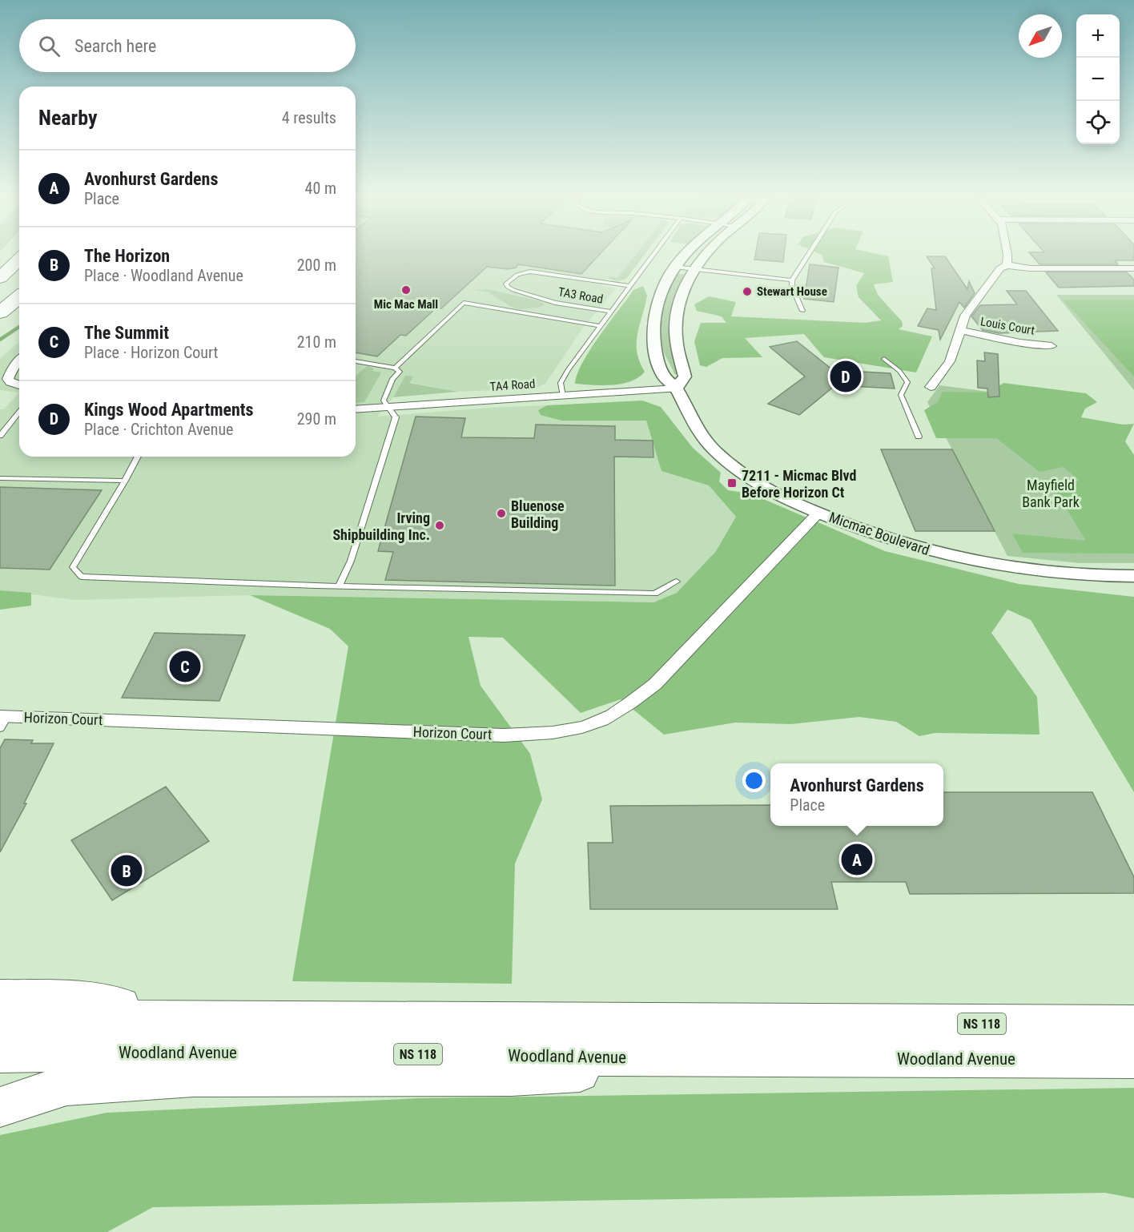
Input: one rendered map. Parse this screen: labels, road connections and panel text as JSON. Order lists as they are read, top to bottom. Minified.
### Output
{"streets":{"highway":["NS 118","Woodland Avenue"],"street":["Louis Court","TA4 Road","Micmac Boulevard","Horizon Court"],"lane":["TA3 Road"]},"crossings":[["TA3 Road","TA4 Road"],["TA4 Road","Micmac Boulevard"],["Micmac Boulevard","Horizon Court"]],"parks":["Mayfield Bank Park"],"places":{"other":["Mic Mac Mall","Stewart House","Bluenose Building","Irving Shipbuilding Inc."],"transit":["7211 - Micmac Blvd Before Horizon Ct"]},"north":"bottom left","page":{"map_buttons":["+","−"],"search":"Search here","heading":["Nearby","4 results"],"list":[{"mark":"A","name":"Avonhurst Gardens","note":"Place","value":"40 m"},{"mark":"B","name":"The Horizon","note":"Place · Woodland Avenue","value":"200 m"},{"mark":"C","name":"The Summit","note":"Place · Horizon Court","value":"210 m"},{"mark":"D","name":"Kings Wood Apartments","note":"Place · Crichton Avenue","value":"290 m"}],"pins":["D","C","A","B"],"popup":["Avonhurst Gardens","Place"]}}
